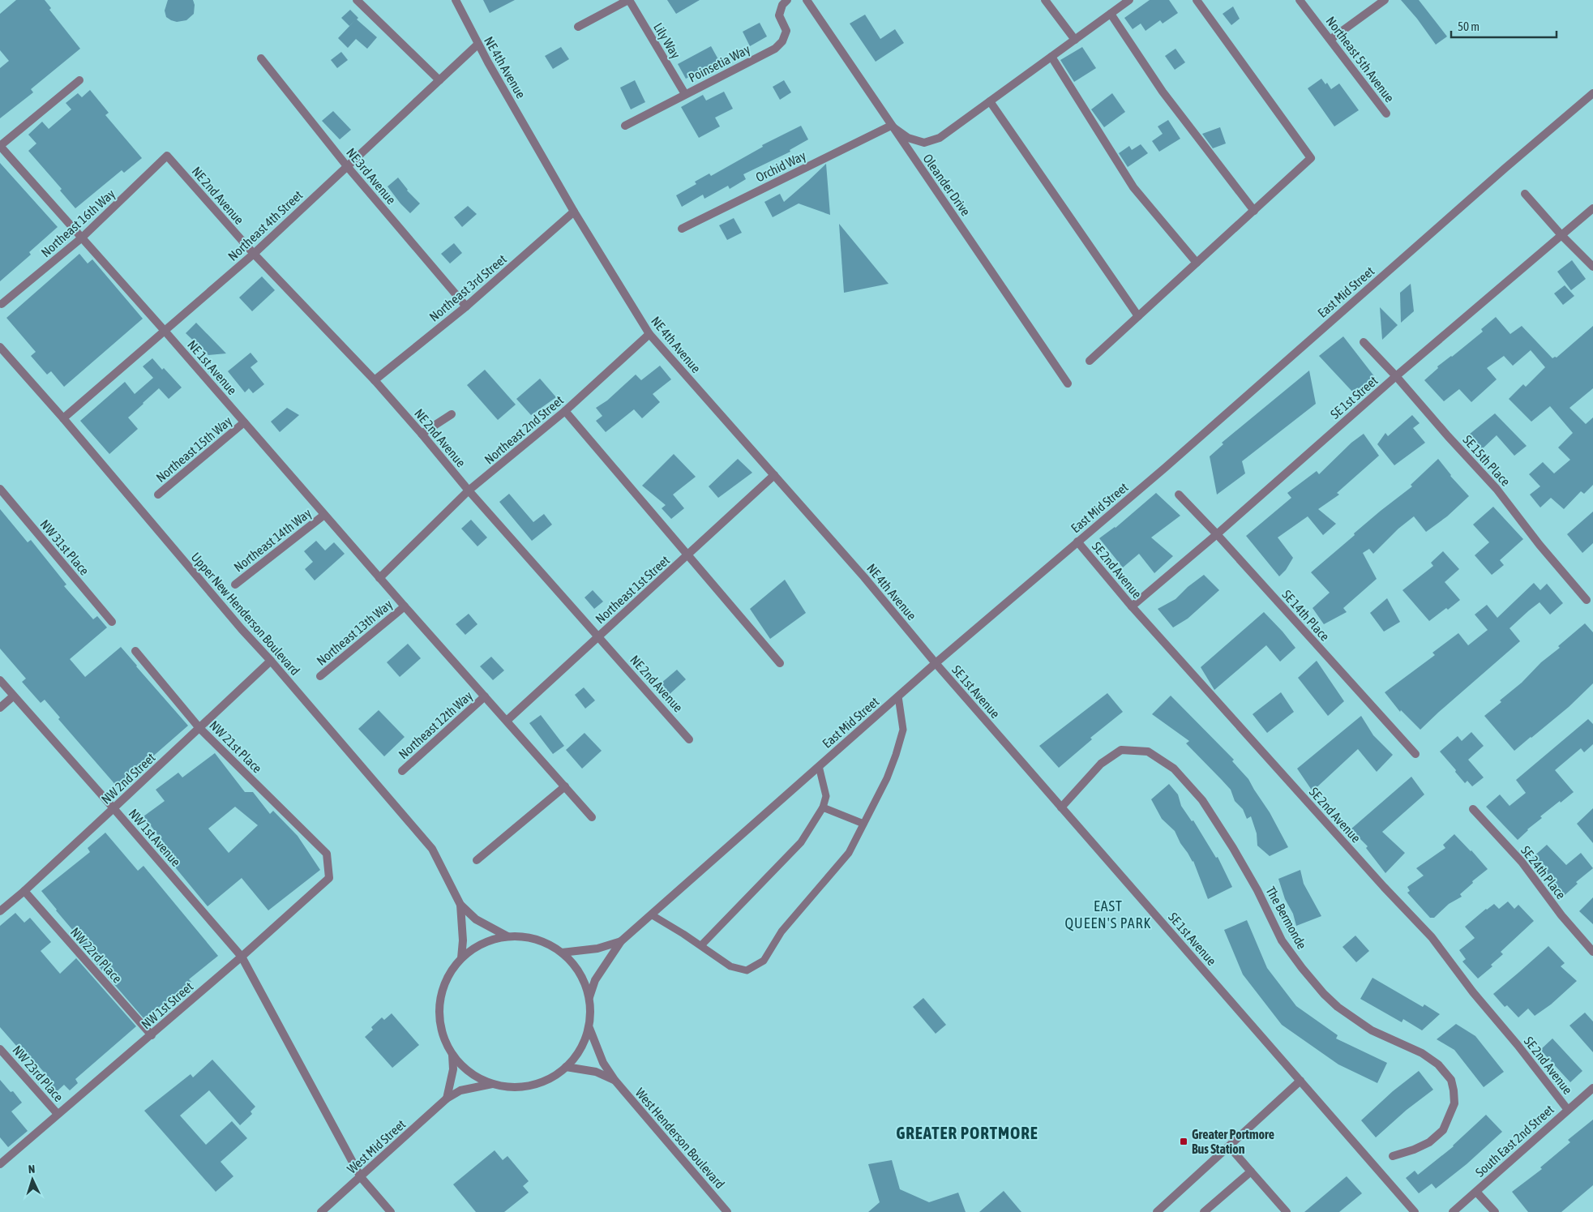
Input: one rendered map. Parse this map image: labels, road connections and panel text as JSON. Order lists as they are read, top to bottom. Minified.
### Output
{"streets":{"street":["Lily Way","Northeast 5th Avenue","Poinsetia Way","NE 4th Avenue","Orchid Way","NE 3rd Avenue","Oleander Drive","NE 2nd Avenue","Northeast 16th Way","Northeast 4th Street","Northeast 3rd Street","East Mid Street","NE 1st Avenue","SE 1st Street","Northeast 2nd Street","Northeast 15th Way","SE 15th Place","Northeast 14th Way","NW 31st Place","SE 2nd Avenue","Northeast 1st Street","Upper New Henderson Boulevard","SE 14th Place","Northeast 13th Way","SE 1st Avenue","Northeast 12th Way","NW 21st Place","NW 2nd Street","NW 1st Avenue","SE 24th Place","The Bermonde","NW 22rd Place","NW 1st Street","NW 23rd Place","West Henderson Boulevard","South East 2nd Street","West Mid Street"]},"crossings":[["Lily Way","Poinsetia Way"],["NE 4th Avenue","Northeast 4th Street"],["NE 4th Avenue","Northeast 3rd Street"],["NE 4th Avenue","East Mid Street"],["NE 4th Avenue","Northeast 2nd Street"],["NE 4th Avenue","Northeast 1st Street"],["NE 4th Avenue","SE 1st Avenue"],["Orchid Way","Oleander Drive"],["NE 3rd Avenue","Northeast 4th Street"],["NE 3rd Avenue","Northeast 3rd Street"],["NE 2nd Avenue","Northeast 16th Way"],["NE 2nd Avenue","Northeast 4th Street"],["NE 2nd Avenue","Northeast 3rd Street"],["NE 2nd Avenue","Northeast 2nd Street"],["NE 2nd Avenue","Northeast 1st Street"],["Northeast 16th Way","NE 1st Avenue"],["Northeast 4th Street","NE 1st Avenue"],["Northeast 4th Street","Upper New Henderson Boulevard"],["East Mid Street","SE 2nd Avenue"],["East Mid Street","SE 1st Avenue"],["NE 1st Avenue","Northeast 2nd Street"],["NE 1st Avenue","Northeast 15th Way"],["NE 1st Avenue","Northeast 14th Way"],["NE 1st Avenue","Northeast 1st Street"],["NE 1st Avenue","Northeast 13th Way"],["NE 1st Avenue","Northeast 12th Way"],["SE 1st Street","SE 15th Place"],["SE 1st Street","SE 2nd Avenue"],["SE 1st Street","SE 14th Place"],["SE 2nd Avenue","South East 2nd Street"],["Upper New Henderson Boulevard","NW 2nd Street"],["SE 1st Avenue","The Bermonde"],["NW 21st Place","NW 2nd Street"],["NW 21st Place","NW 1st Street"],["NW 2nd Street","NW 1st Avenue"],["NW 2nd Street","NW 22rd Place"],["NW 1st Avenue","NW 1st Street"],["NW 1st Avenue","West Mid Street"],["NW 22rd Place","NW 1st Street"],["NW 1st Street","NW 23rd Place"]],"districts":["EAST QUEEN'S PARK","GREATER PORTMORE"],"places":{"transit":["Greater Portmore Bus Station"]},"scale_bar":"50 m","north":"top"}
